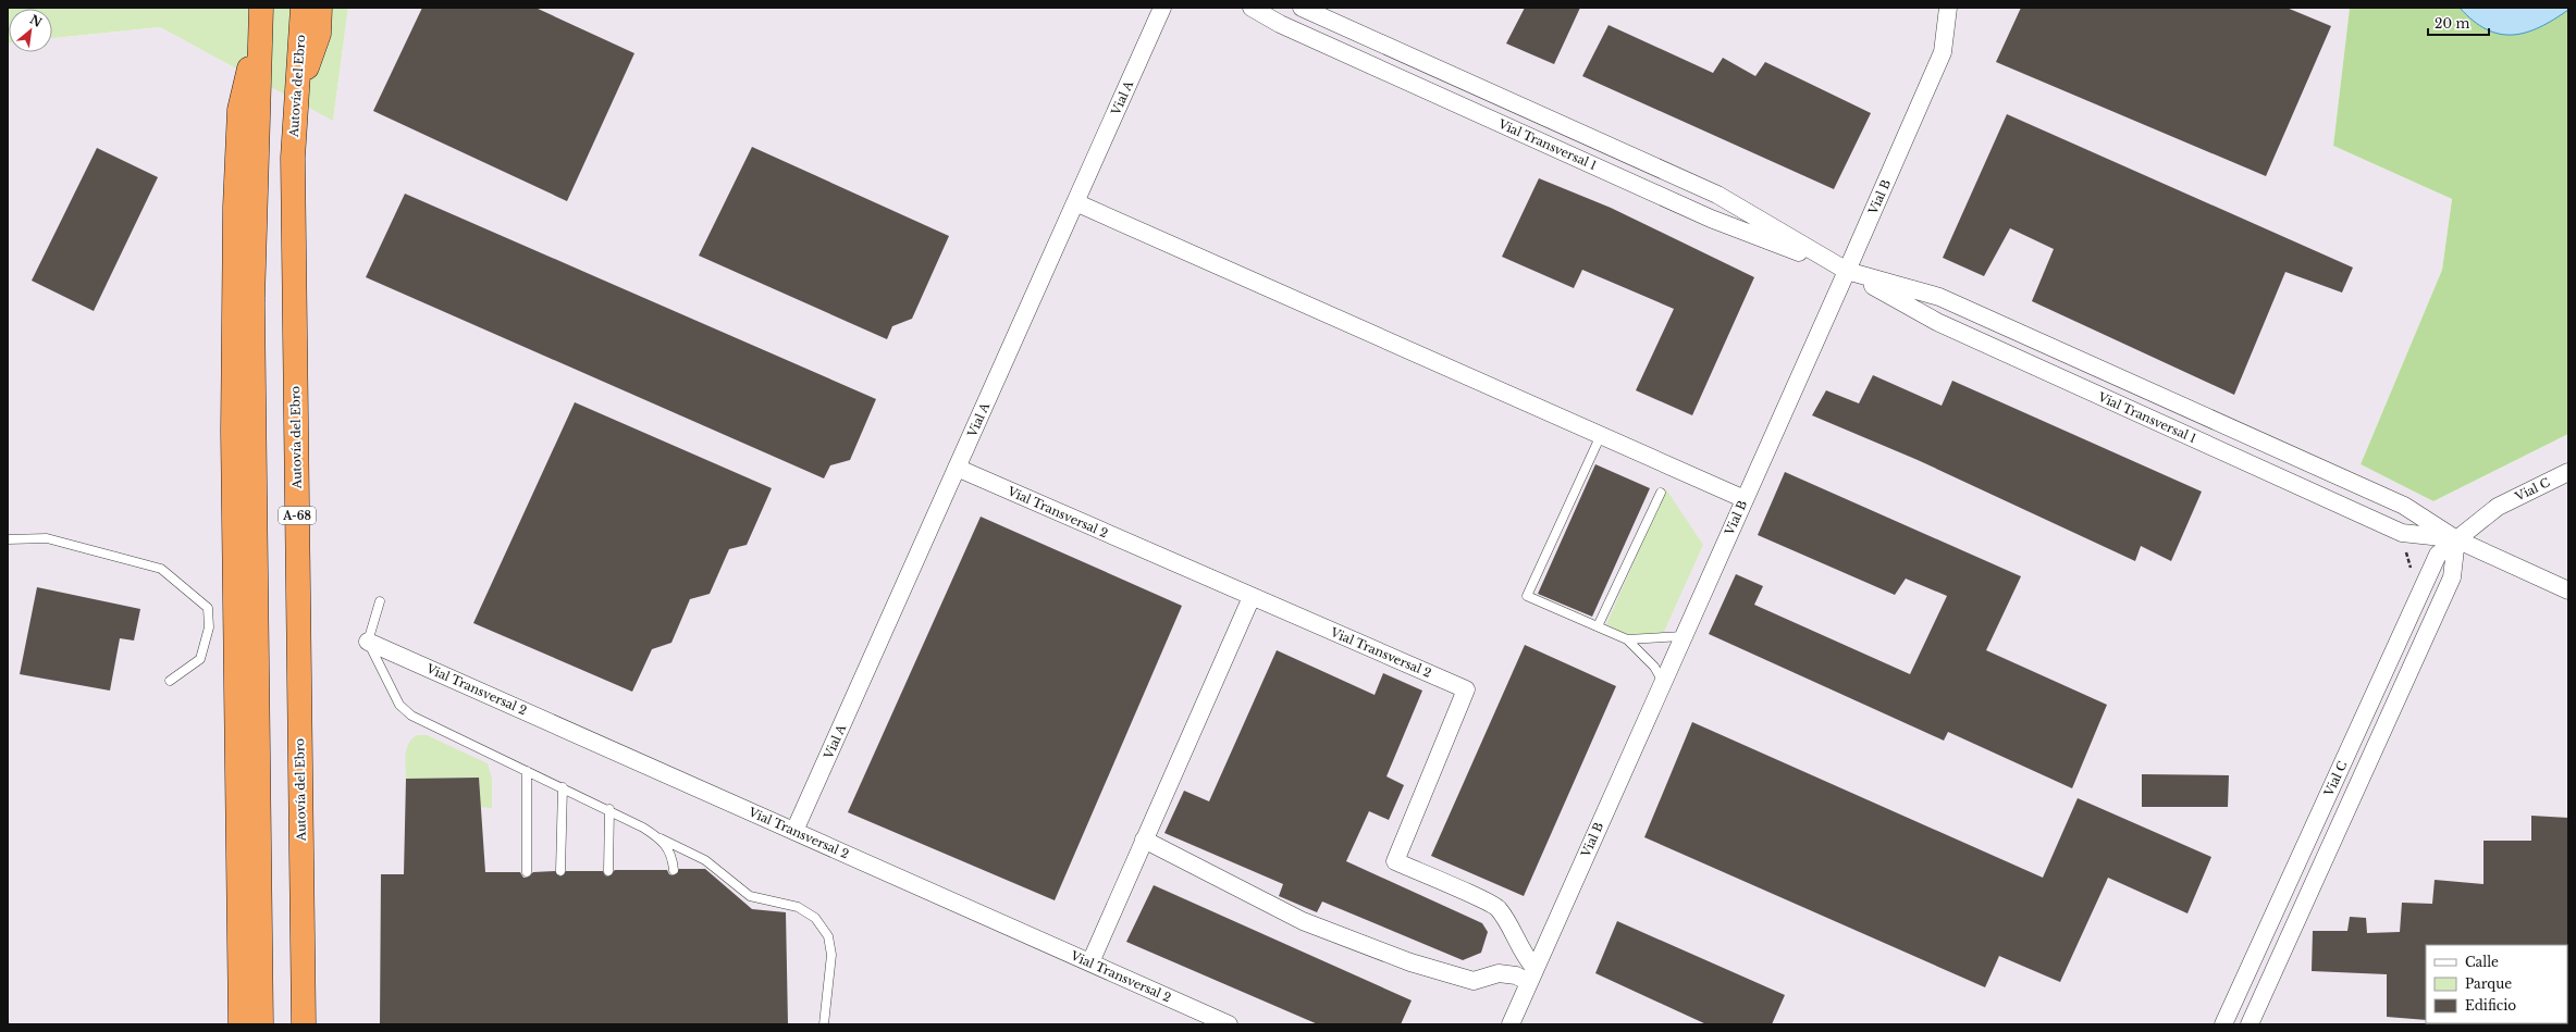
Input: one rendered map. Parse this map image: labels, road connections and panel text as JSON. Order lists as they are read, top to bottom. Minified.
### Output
{"streets":{"highway":["Autovía del Ebro","A-68"],"street":["Vial A","Vial Transversal 1","Vial B","Vial C","Vial Transversal 2"]},"crossings":[["Vial A","Vial Transversal 2"],["Vial Transversal 1","Vial B"],["Vial Transversal 1","Vial C"],["Vial B","Vial Transversal 2"]],"legend":["Calle","Parque","Edificio"],"scale_bar":"20 m","north":"top right"}
